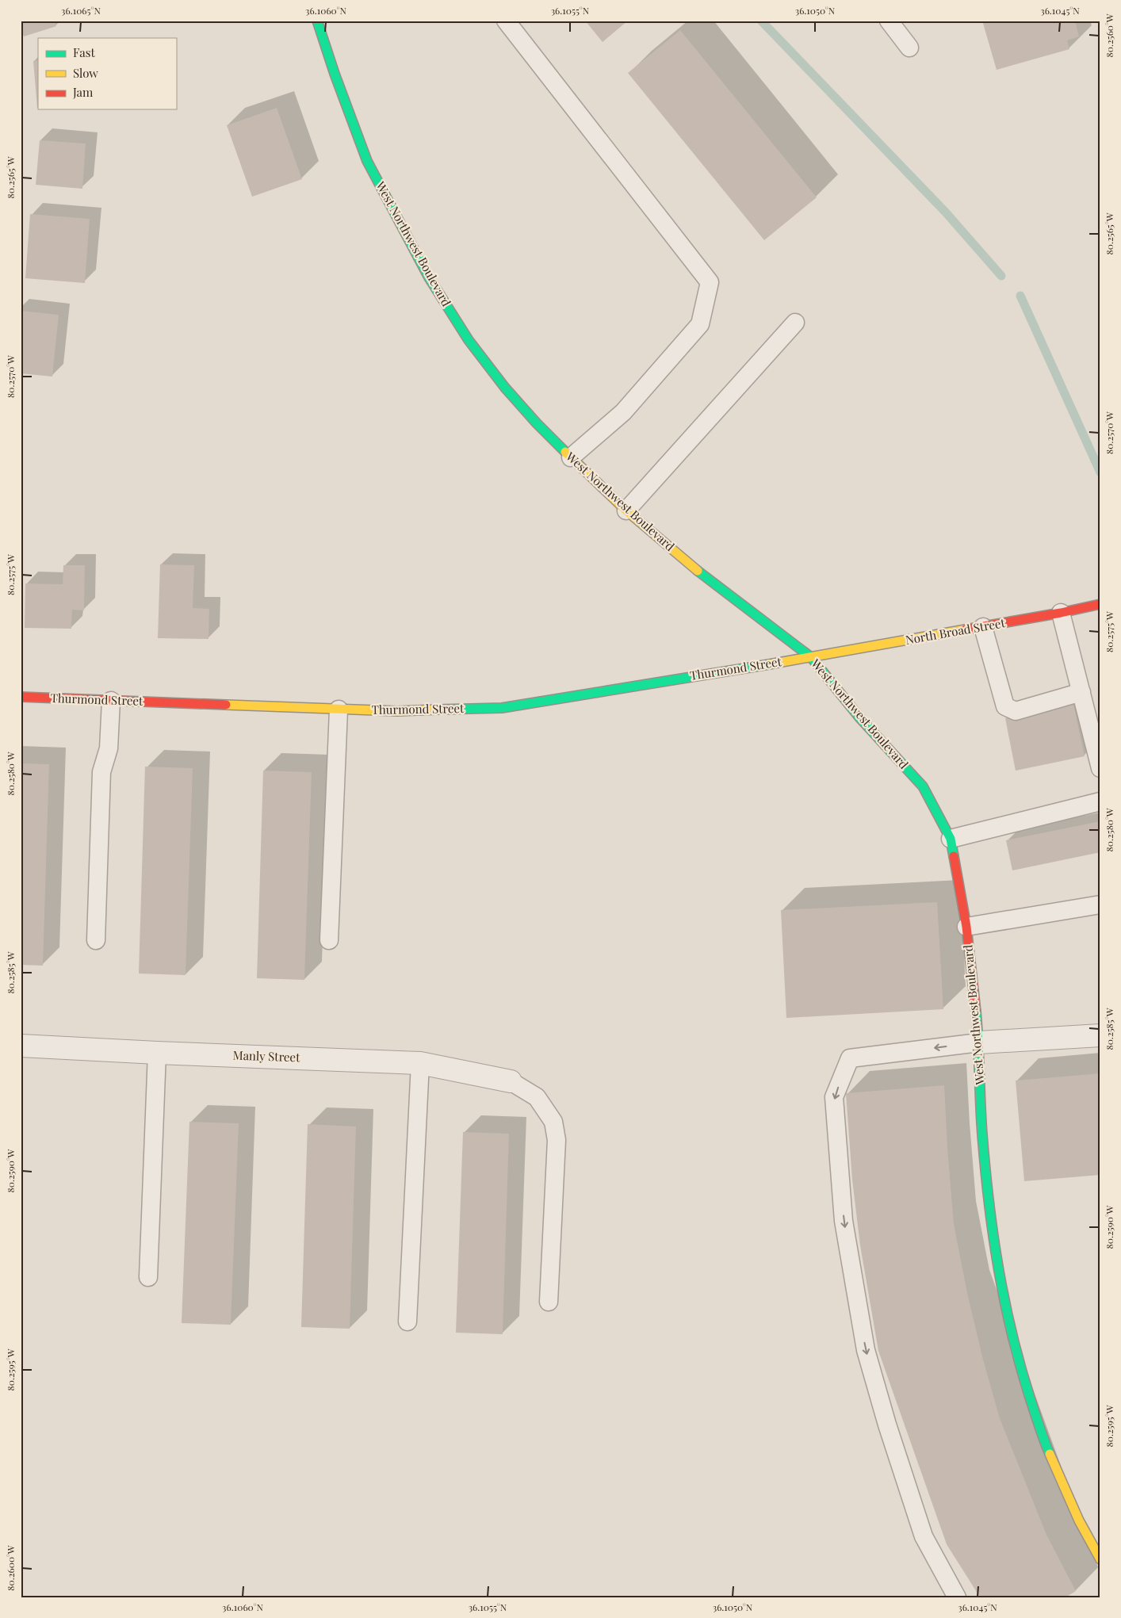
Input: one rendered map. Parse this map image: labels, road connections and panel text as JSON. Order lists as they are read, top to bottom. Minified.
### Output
{"streets":{"main road":["West Northwest Boulevard","North Broad Street","Thurmond Street"],"street":["Manly Street"]},"crossings":[["West Northwest Boulevard","North Broad Street"],["West Northwest Boulevard","Thurmond Street"],["North Broad Street","Thurmond Street"]],"legend":["Fast","Slow","Jam"],"coordinates":["36.1065°N","36.1060°N","36.1055°N","36.1050°N","36.1045°N","80.2560°W","80.2565°W","80.2570°W","80.2575°W","80.2580°W","80.2585°W","80.2590°W","80.2595°W","80.2600°W"]}
